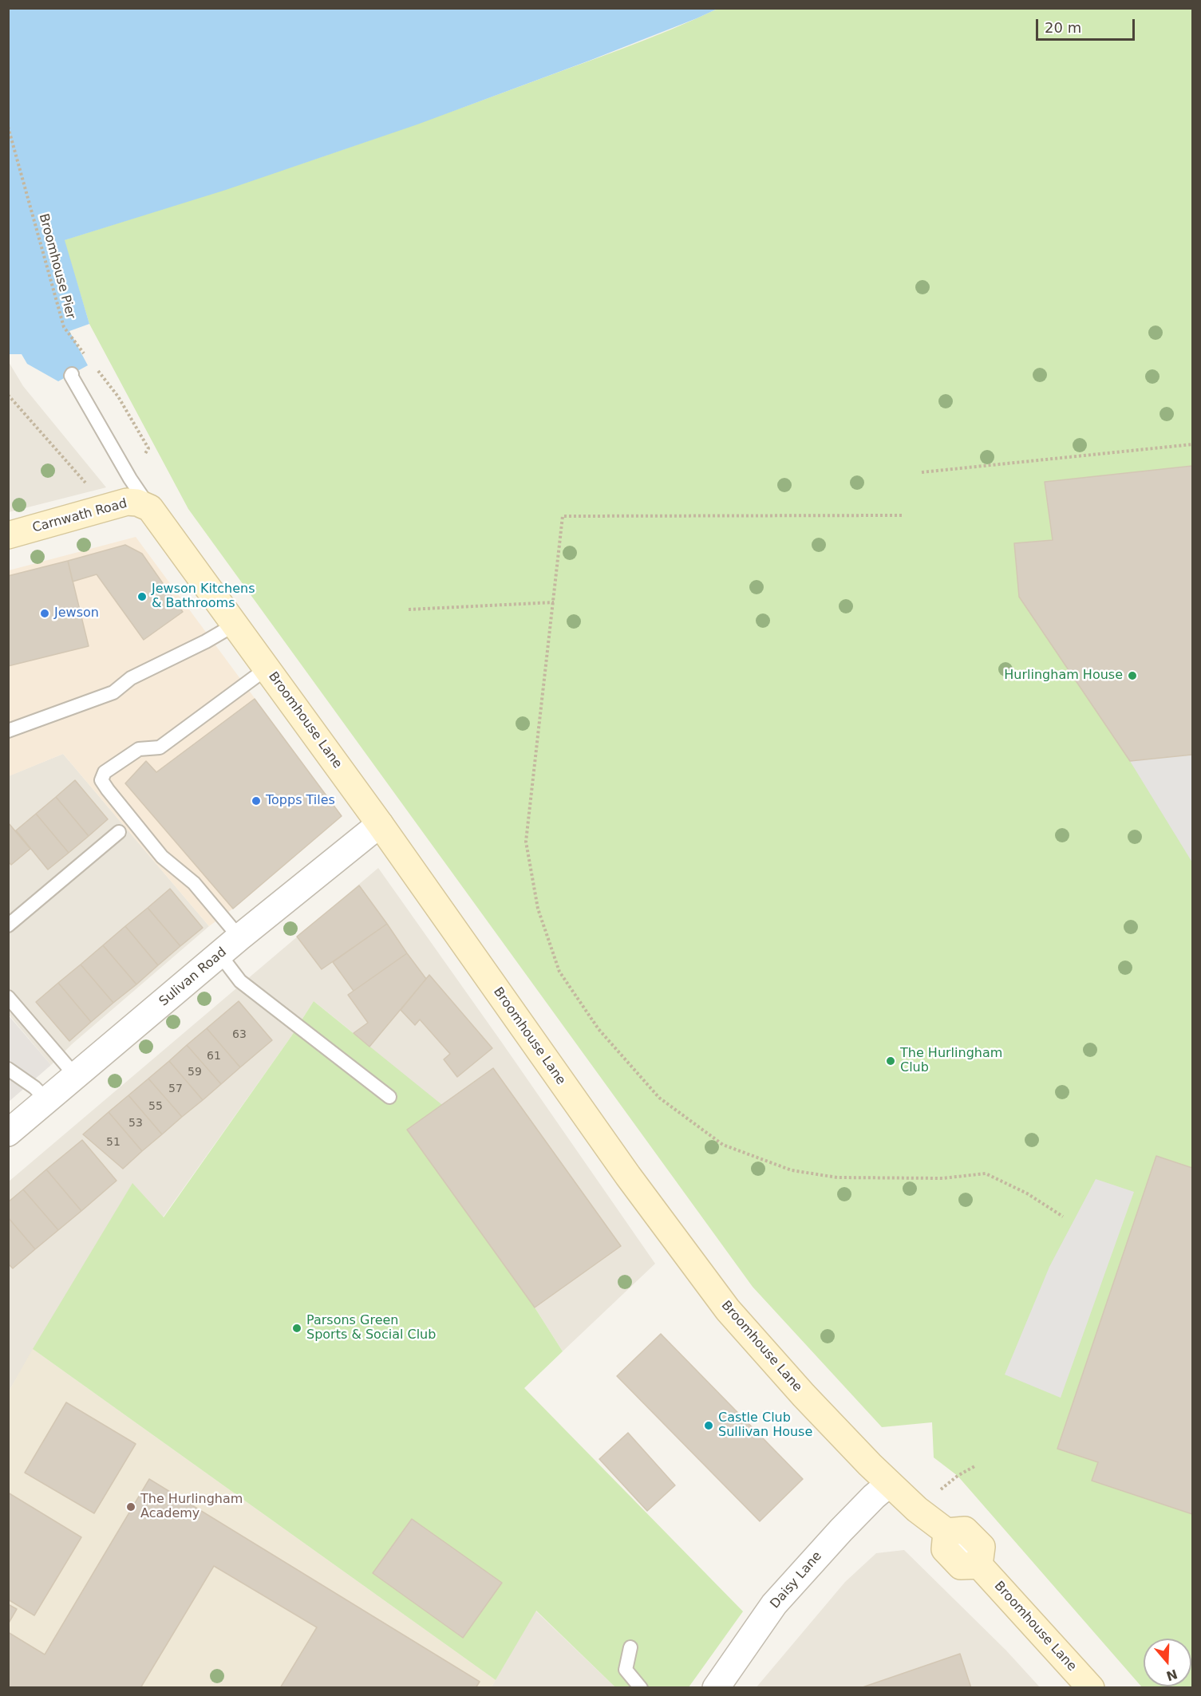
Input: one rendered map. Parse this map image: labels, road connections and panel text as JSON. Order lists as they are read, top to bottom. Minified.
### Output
{"streets":{"street":["Carnwath Road","Broomhouse Lane","Sulivan Road","Daisy Lane"],"path":["Broomhouse Pier"]},"crossings":[["Carnwath Road","Broomhouse Lane"],["Broomhouse Lane","Sulivan Road"],["Broomhouse Lane","Daisy Lane"]],"places":["Jewson Kitchens & Bathrooms","Jewson","Hurlingham House","Topps Tiles","The Hurlingham Club","Parsons Green Sports & Social Club","Castle Club Sullivan House","The Hurlingham Academy"],"house_numbers":["63","61","59","57","55","53","51"],"scale_bar":"20 m","north":"bottom"}
